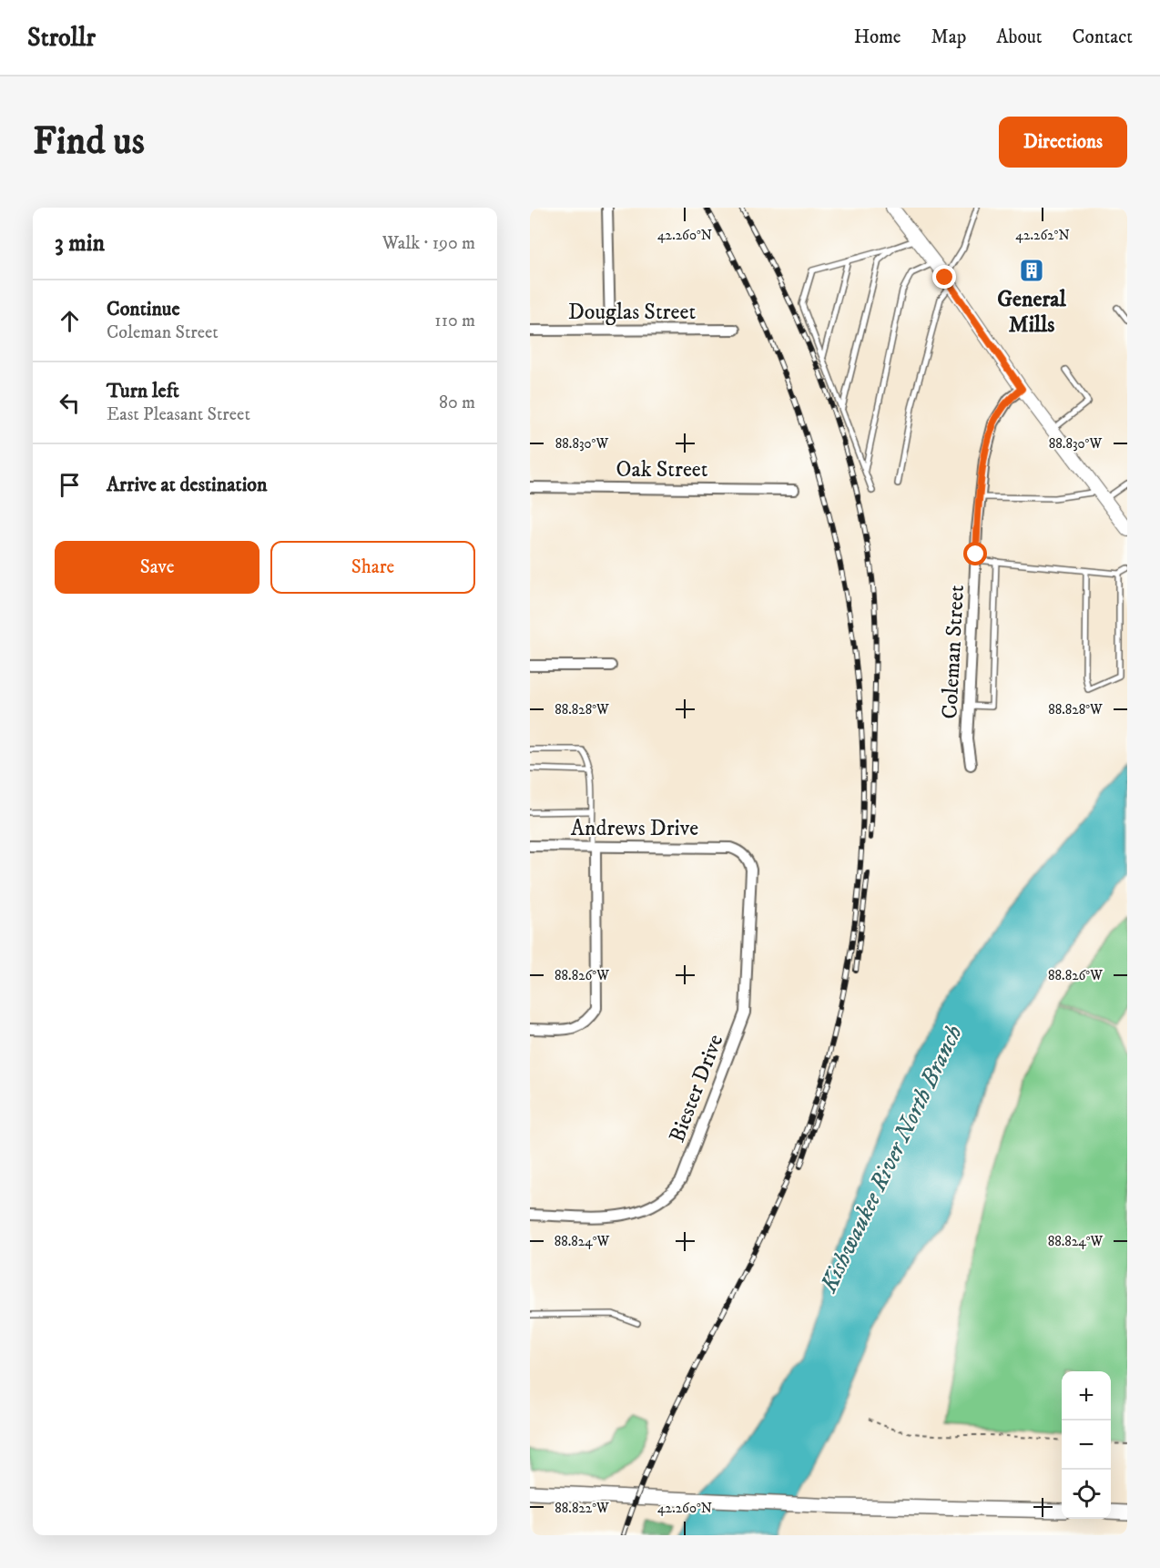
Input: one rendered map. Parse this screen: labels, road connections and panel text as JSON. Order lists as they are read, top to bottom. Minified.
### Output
{"streets":{"street":["Douglas Street","Oak Street","Coleman Street","Andrews Drive","Biester Drive"]},"crossings":[["Andrews Drive","Biester Drive"]],"water":["Kishwaukee River North Branch"],"places":{"building":["General Mills"]},"page":{"header":"Strollr","nav":["Home","Map","About","Contact"],"buttons":["Directions",["Save","Share"]],"title":"Find us","heading":["3 min","Walk · 190 m"],"list":[["Continue","Coleman Street","110 m"],["Turn left","East Pleasant Street","80 m"],"Arrive at destination"],"map_buttons":["+","−"]},"coordinates":["42.260°N","42.262°N","88.830°W","88.828°W","88.826°W","88.824°W","88.822°W"]}
